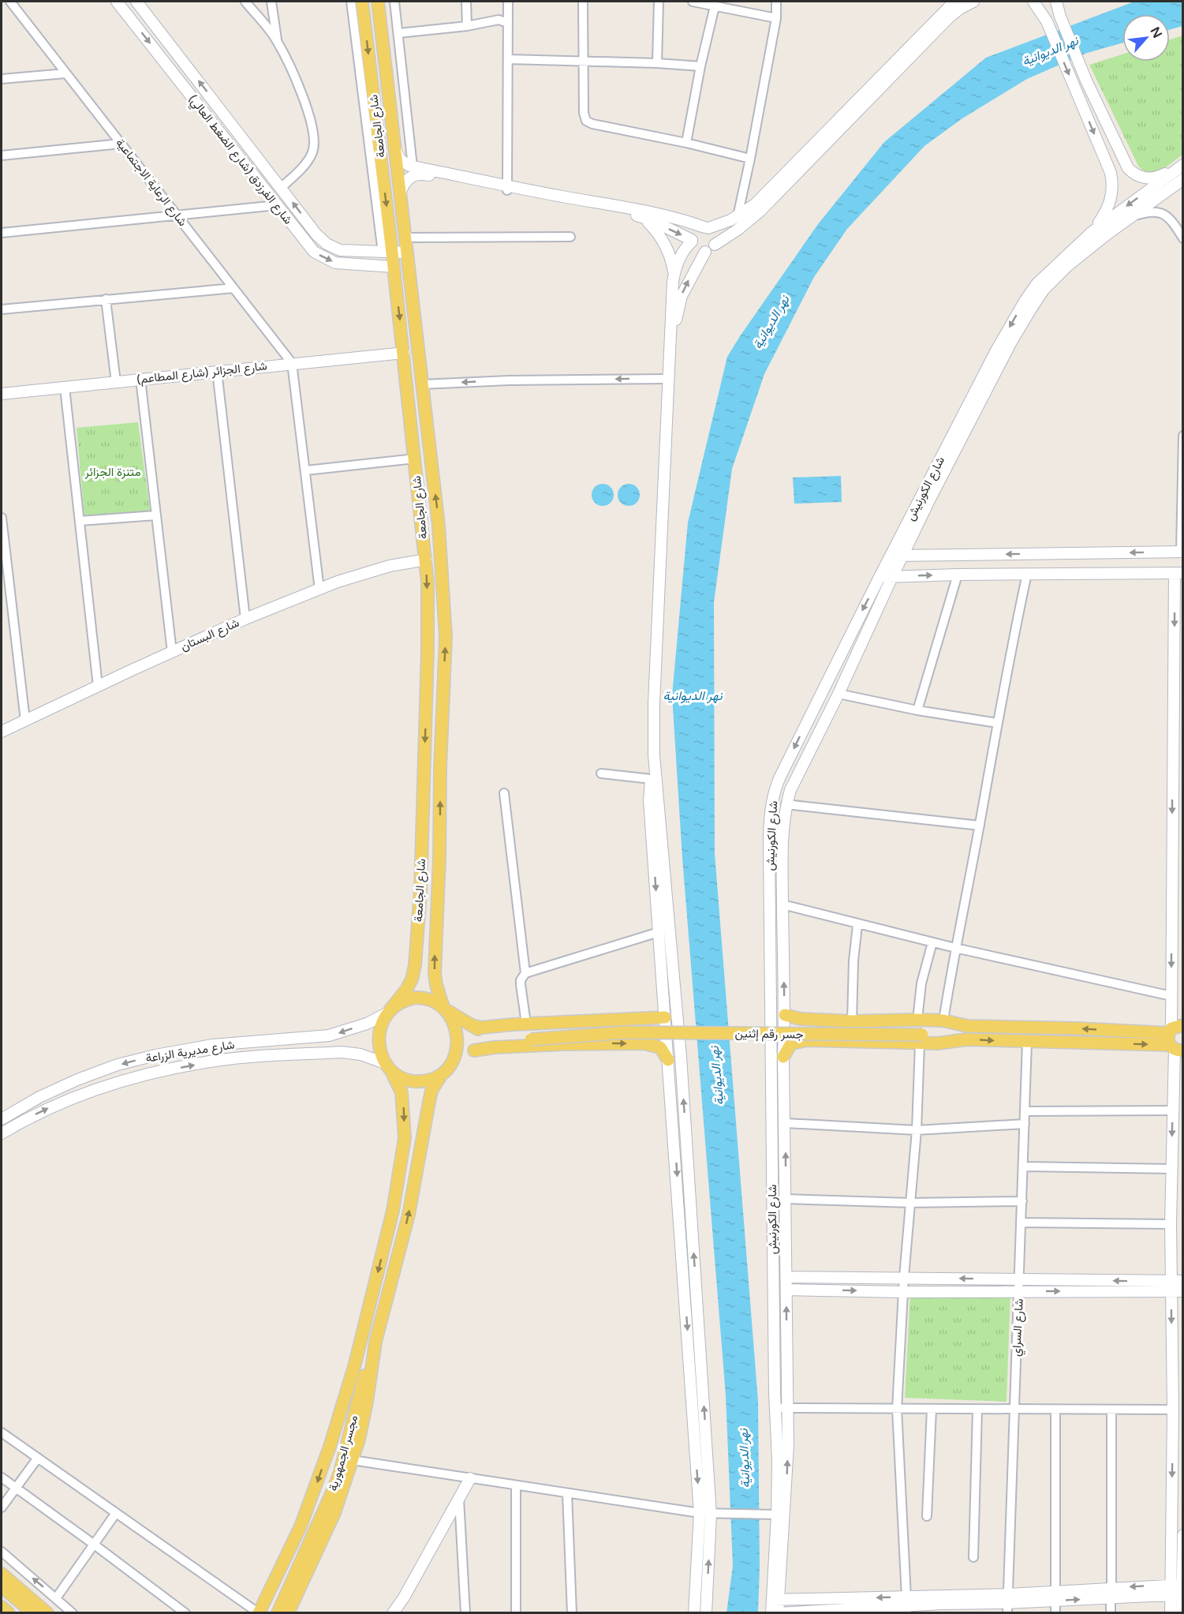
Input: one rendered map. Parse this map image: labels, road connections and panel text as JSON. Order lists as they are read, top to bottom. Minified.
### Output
{"streets":{"main road":["شارع الجامعة","شارع الفرزدق (شارع الضغط العالي)","شارع الجزائر (شارع المطاعم)","شارع الكورنيش","شارع البستان","جسر رقم إثنين","شارع مديرية الزراعة","مجسر الجمهورية"],"street":["شارع الرعاية الاجتماعية","شارع السراي"]},"crossings":[["شارع الجامعة","شارع الفرزدق (شارع الضغط العالي)"],["شارع الجامعة","شارع الجزائر (شارع المطاعم)"],["شارع الجامعة","شارع البستان"],["شارع الجامعة","شارع مديرية الزراعة"],["شارع الرعاية الاجتماعية","شارع الجزائر (شارع المطاعم)"]],"water":["نهر الديوانية"],"parks":["متنزة الجزائر"],"north":"top right"}
